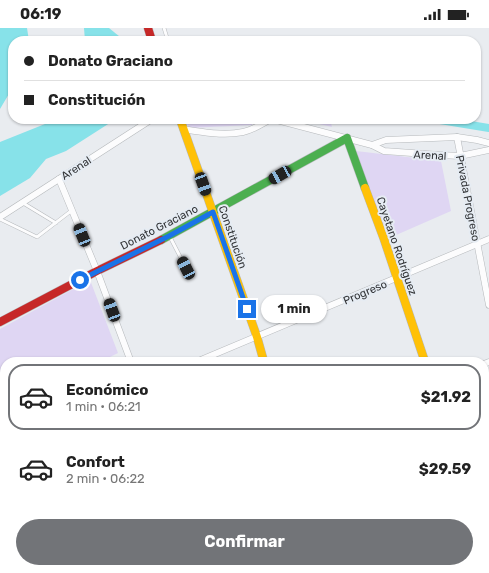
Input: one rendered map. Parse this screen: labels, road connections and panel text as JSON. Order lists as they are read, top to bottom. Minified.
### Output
{"streets":{"street":["Arenal","Privada Progreso","Donato Graciano","Constitución","Cayetano Rodríguez","Progreso"]},"crossings":[["Arenal","Privada Progreso"],["Arenal","Donato Graciano"],["Arenal","Constitución"],["Arenal","Cayetano Rodríguez"],["Privada Progreso","Progreso"],["Donato Graciano","Constitución"],["Donato Graciano","Cayetano Rodríguez"],["Constitución","Progreso"],["Cayetano Rodríguez","Progreso"]],"page":{"status":"06:19","banner":["Donato Graciano","Constitución"],"bubble":"1 min","list":[{"name":"Económico","note":"1 min · 06:21","value":"$21.92"},{"name":"Confort","note":"2 min · 06:22","value":"$29.59"}],"buttons":"Confirmar"}}
